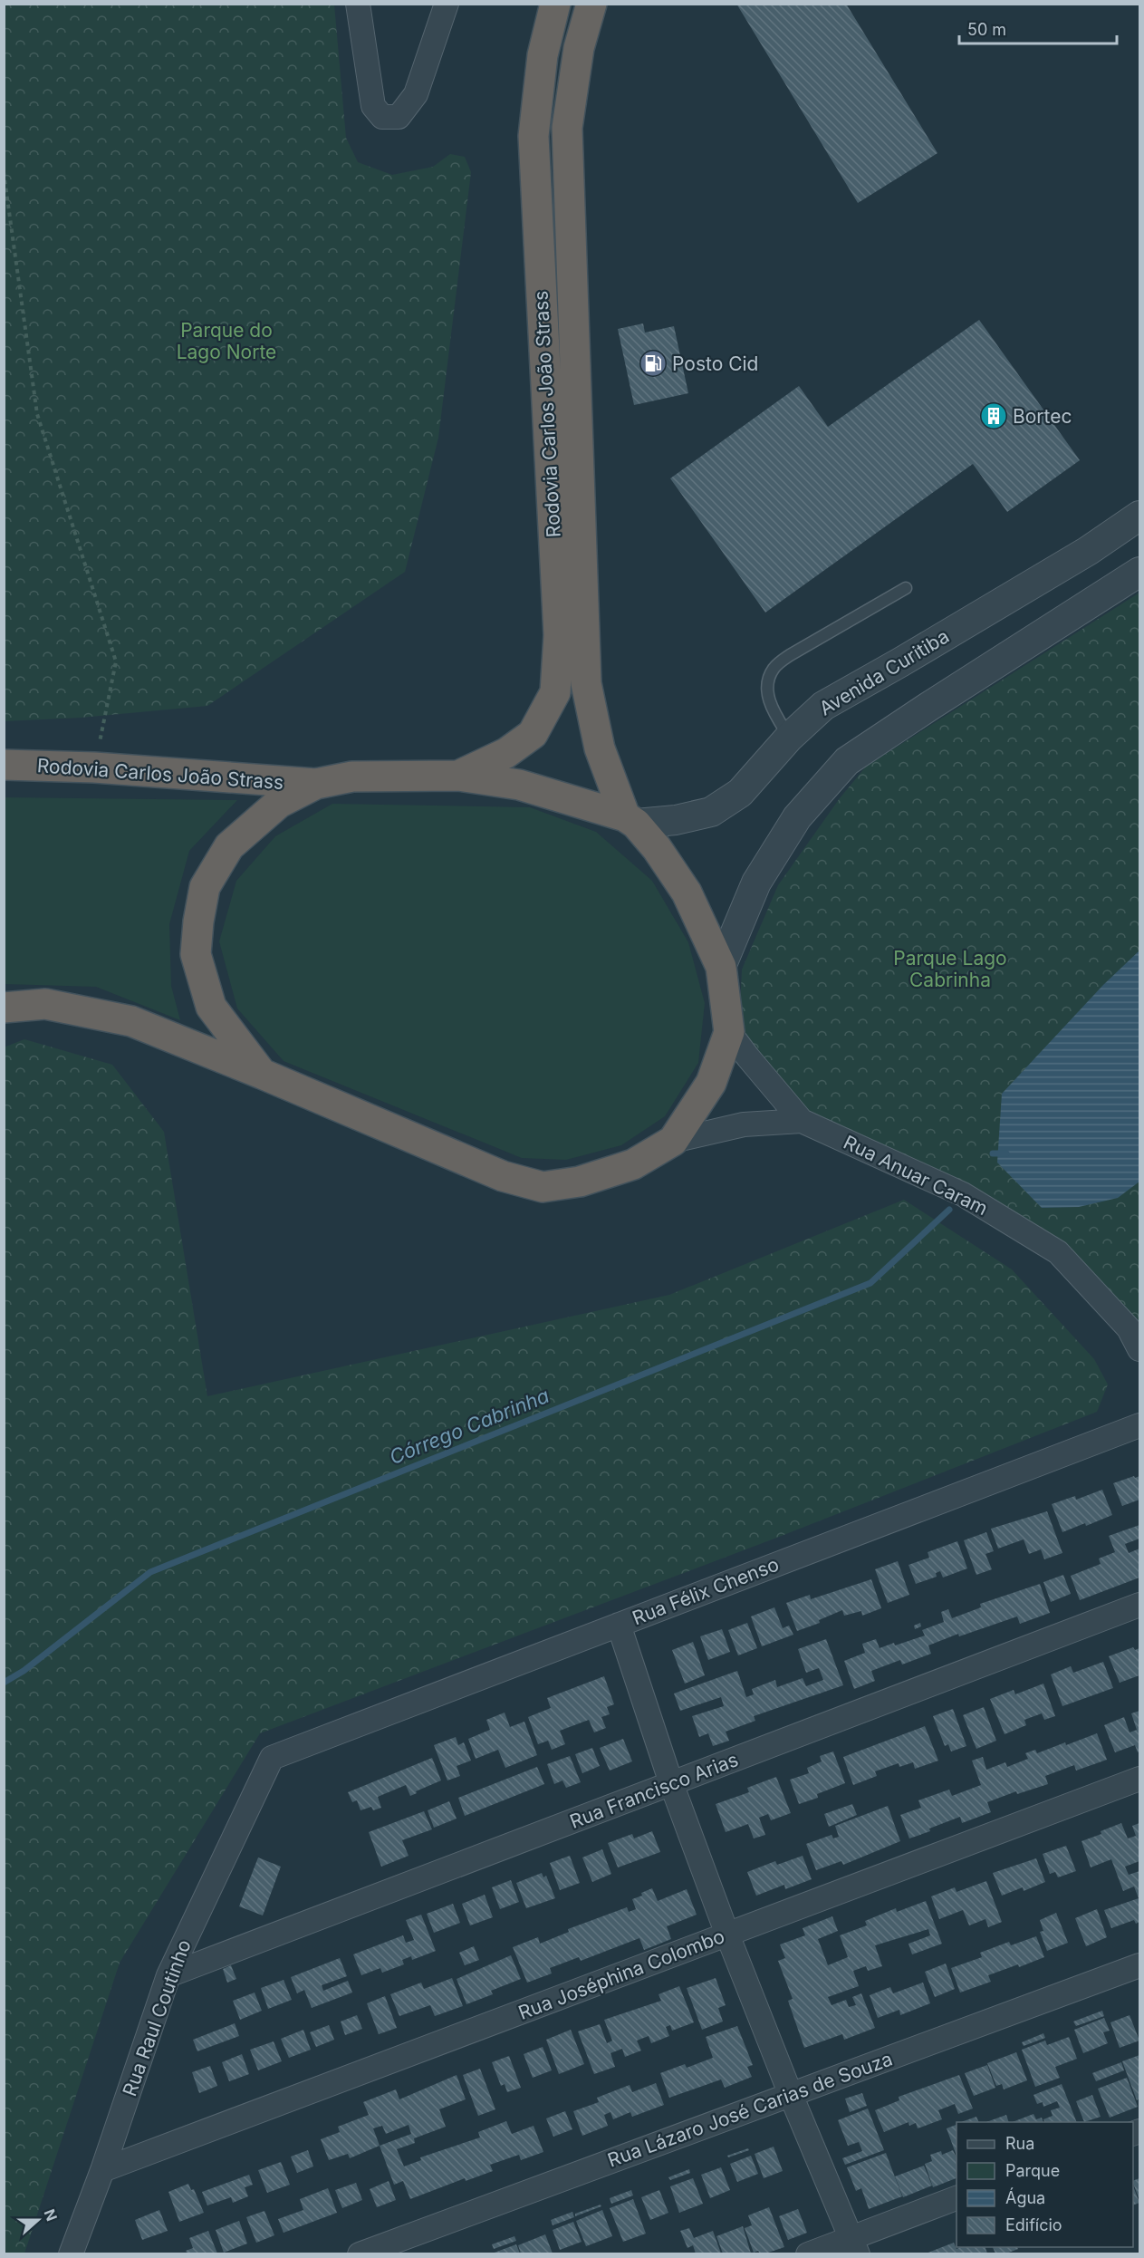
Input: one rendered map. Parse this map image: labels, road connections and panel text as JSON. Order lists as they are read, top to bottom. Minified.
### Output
{"streets":{"highway":["Rodovia Carlos João Strass"],"street":["Avenida Curitiba","Rua Anuar Caram","Rua Félix Chenso","Rua Francisco Arias","Rua Joséphina Colombo","Rua Raul Coutinho","Rua Lázaro José Carias de Souza"]},"crossings":[["Rodovia Carlos João Strass","Avenida Curitiba"],["Rua Félix Chenso","Rua Raul Coutinho"],["Rua Francisco Arias","Rua Raul Coutinho"],["Rua Joséphina Colombo","Rua Raul Coutinho"]],"water":["Córrego Cabrinha"],"parks":["Parque do Lago Norte","Parque Lago Cabrinha"],"places":{"fuel station":["Posto Cid"],"building":["Bortec"]},"legend":["Rua","Parque","Água","Edifício"],"scale_bar":"50 m","north":"right"}
